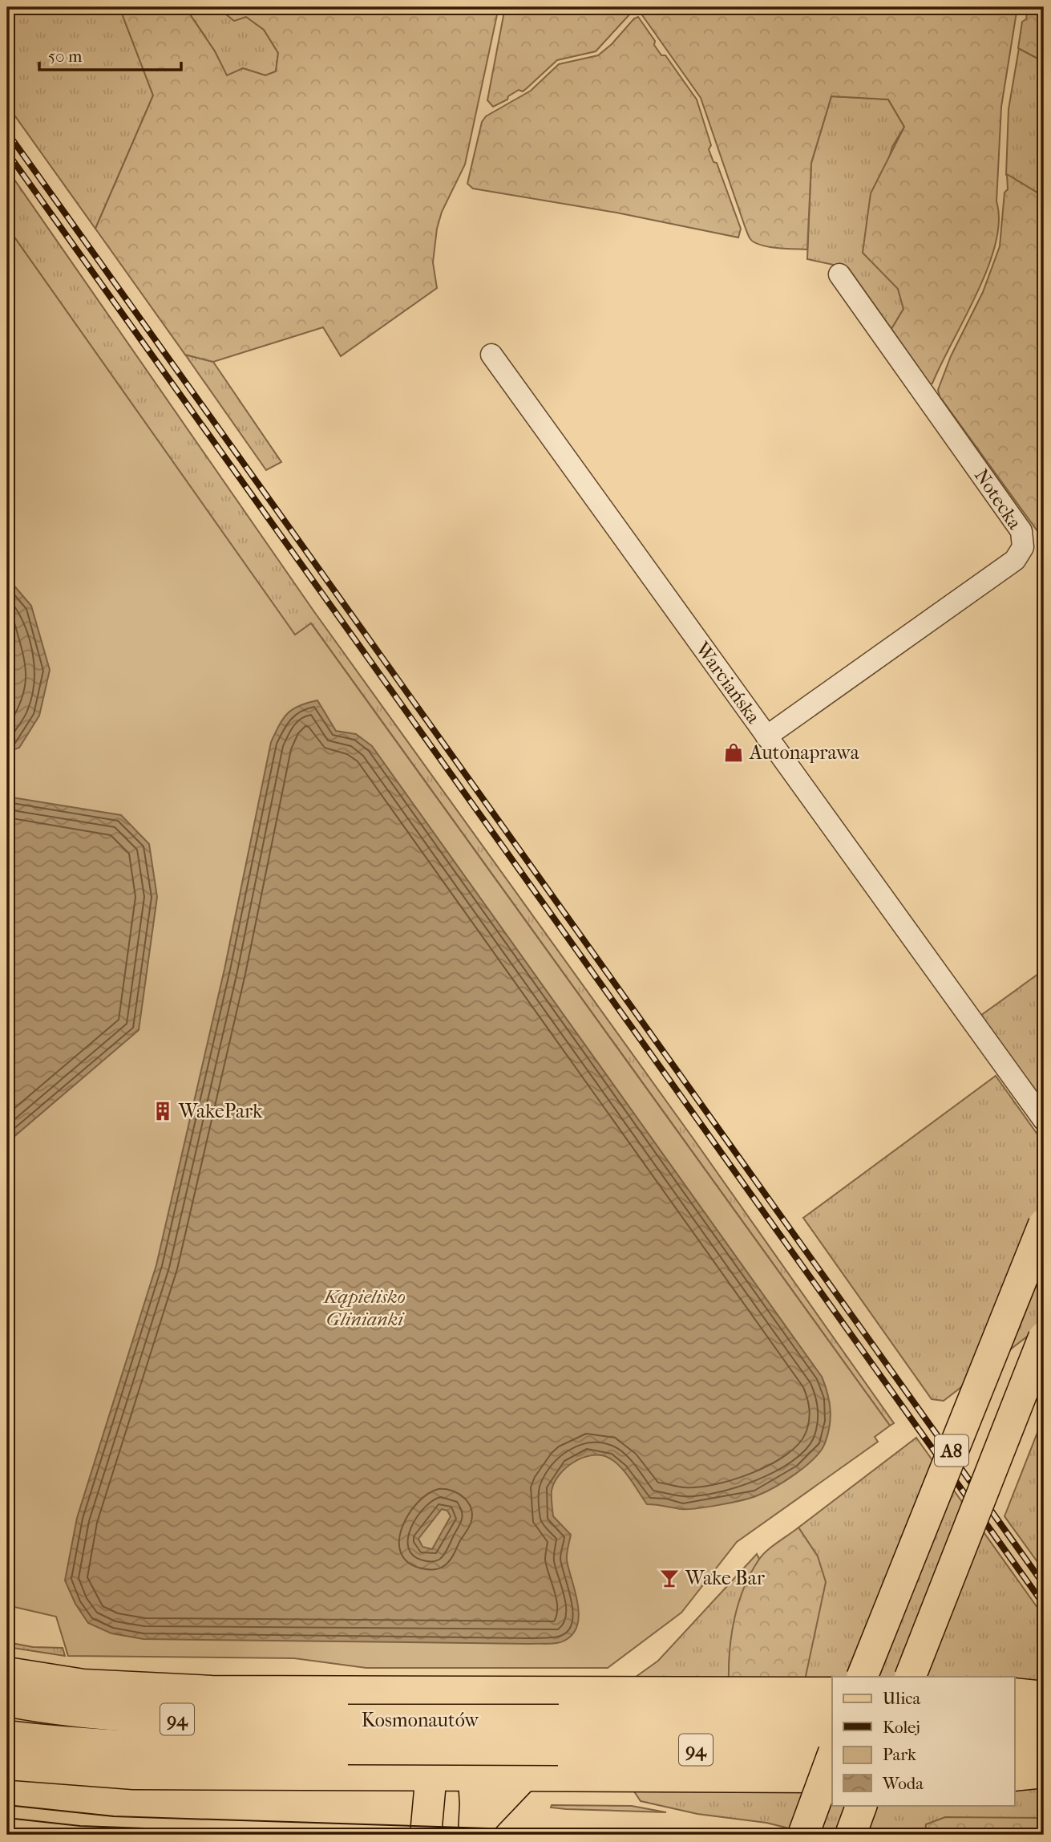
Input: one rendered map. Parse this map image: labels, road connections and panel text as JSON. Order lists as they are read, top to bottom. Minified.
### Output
{"streets":{"main road":["A8","94","Kosmonautów"],"street":["Notecka","Warciańska"]},"crossings":[["Notecka","Warciańska"]],"parks":["Kąpielisko Glinianki"],"places":{"shop":["Autonaprawa"],"building":["WakePark"],"bar":["Wake Bar"]},"legend":["Ulica","Kolej","Park","Woda"],"scale_bar":"50 m"}
